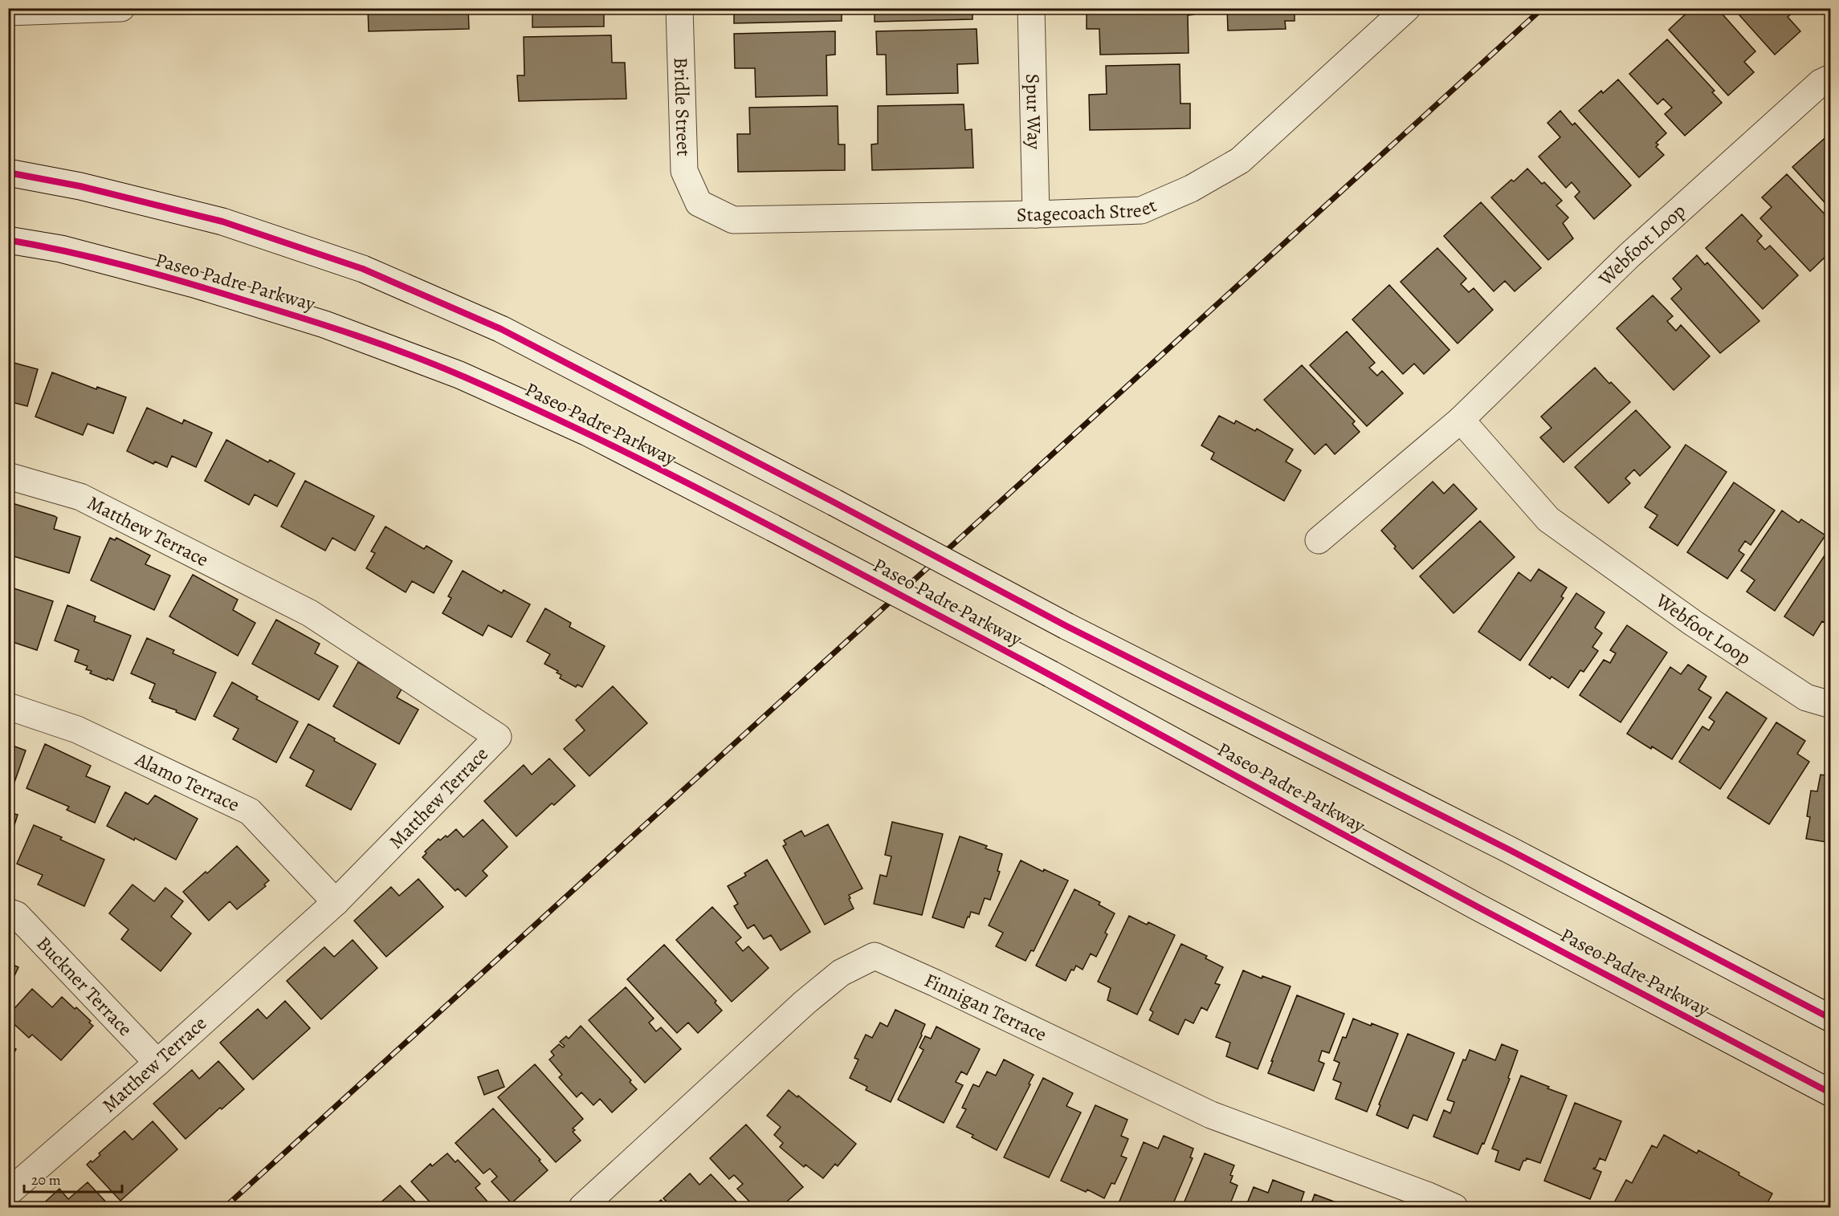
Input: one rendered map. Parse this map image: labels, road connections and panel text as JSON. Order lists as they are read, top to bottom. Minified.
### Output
{"streets":{"street":["Bridle Street","Spur Way","Stagecoach Street","Webfoot Loop","Paseo Padre Parkway","Matthew Terrace","Alamo Terrace","Buckner Terrace","Finnigan Terrace"]},"crossings":[["Bridle Street","Stagecoach Street"],["Spur Way","Stagecoach Street"],["Matthew Terrace","Alamo Terrace"],["Matthew Terrace","Buckner Terrace"]],"scale_bar":"20 m"}
